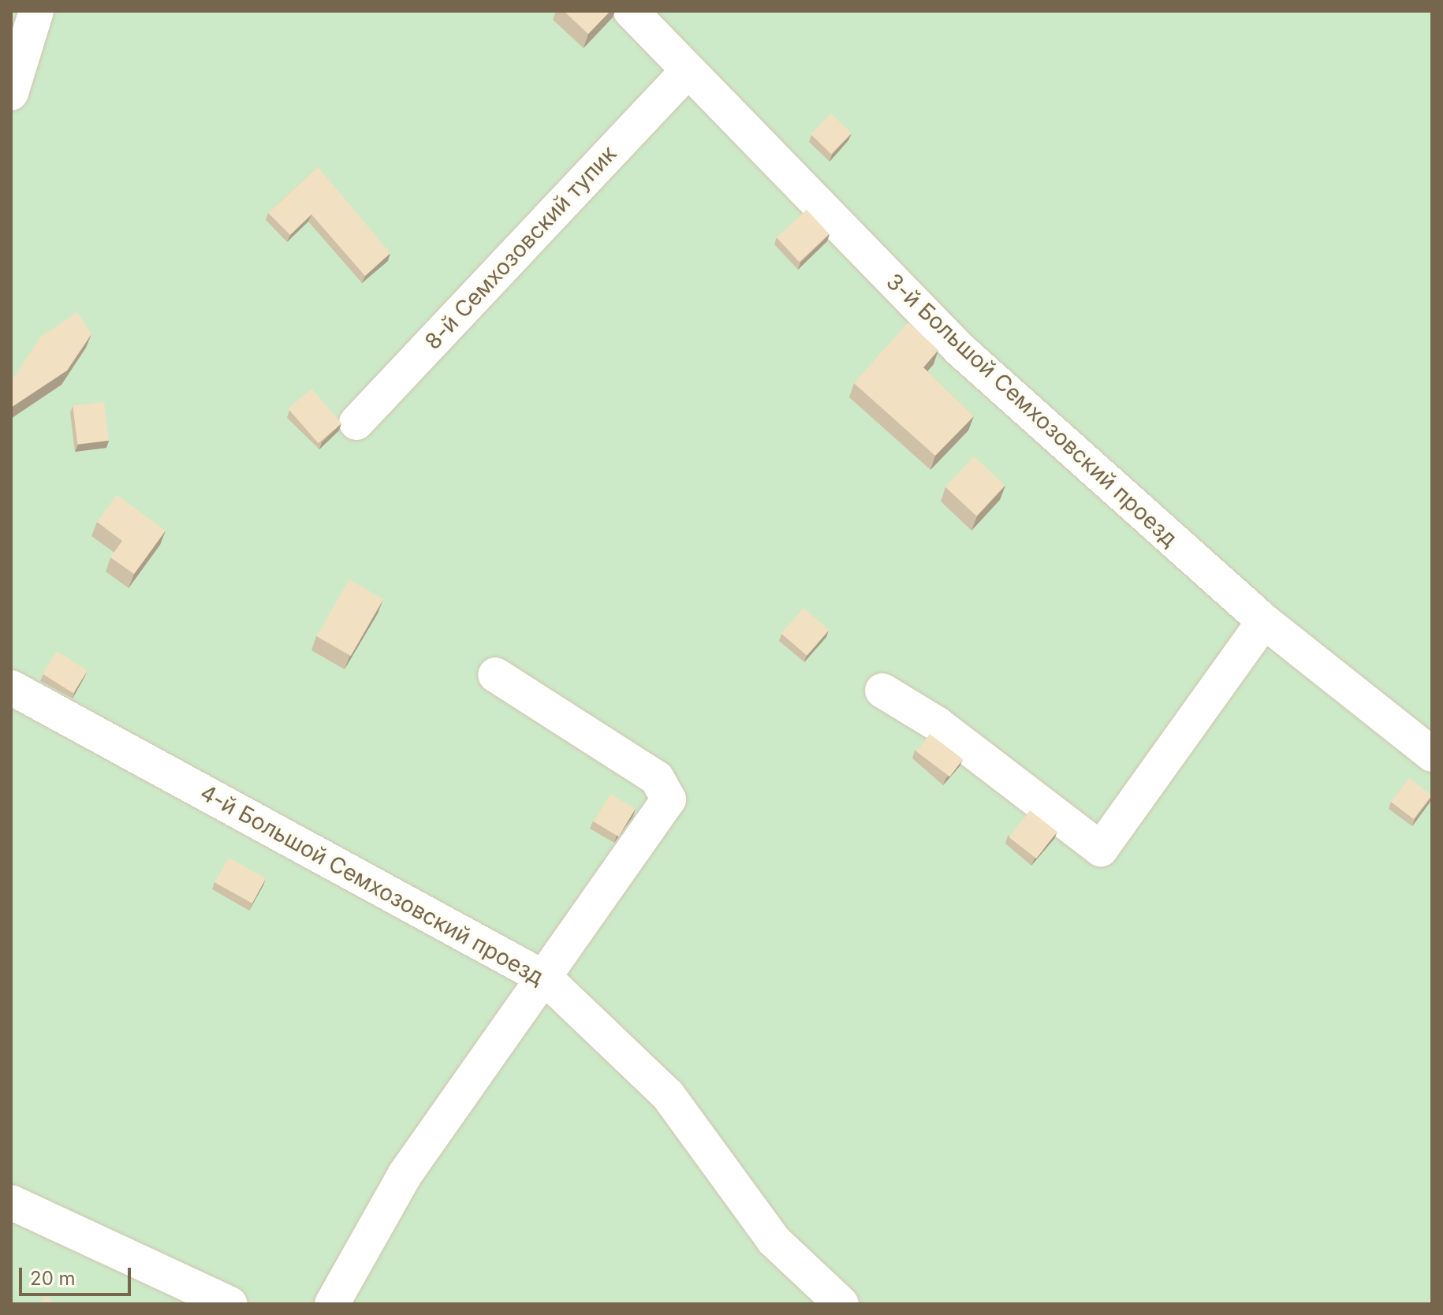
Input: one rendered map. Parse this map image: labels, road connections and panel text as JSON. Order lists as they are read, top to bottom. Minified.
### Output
{"streets":{"street":["8-й Семхозовский тупик","3-й Большой Семхозовский проезд","4-й Большой Семхозовский проезд"]},"crossings":[["8-й Семхозовский тупик","3-й Большой Семхозовский проезд"]],"scale_bar":"20 m"}
